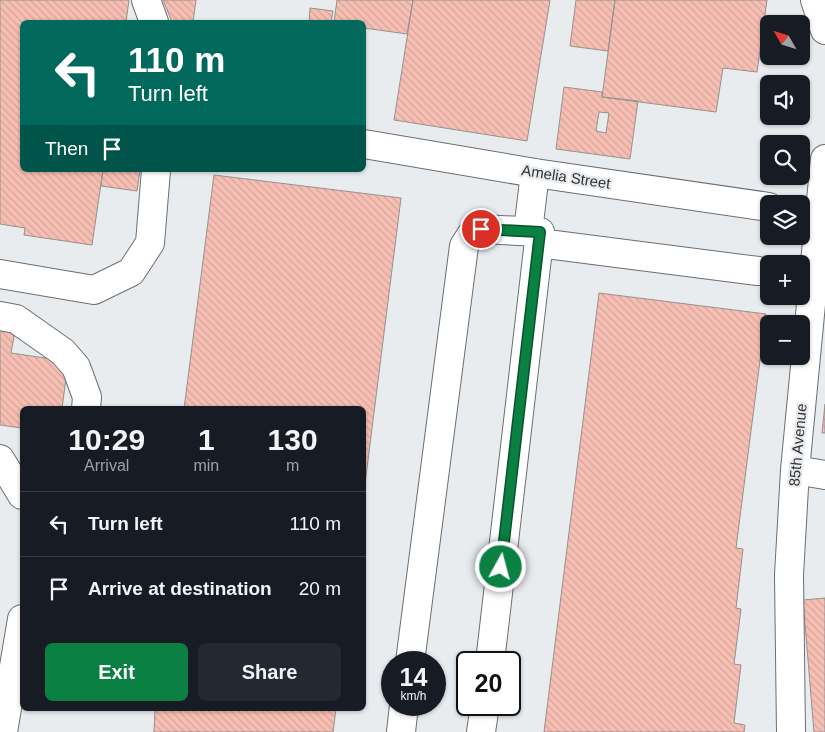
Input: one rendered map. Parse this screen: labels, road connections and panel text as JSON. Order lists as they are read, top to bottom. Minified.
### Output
{"streets":{"street":["Amelia Street","85th Avenue"]},"north":"top left","page":{"map_buttons":["+","−"],"turn":["110 m","Turn left"],"then":"Then","eta":["10:29","Arrival","1","min","130","m"],"list":[{"name":"Turn left","value":"110 m"},{"name":"Arrive at destination","value":"20 m"}],"buttons":["Exit","Share"],"speed":"14 km/h","limit":"20"}}
